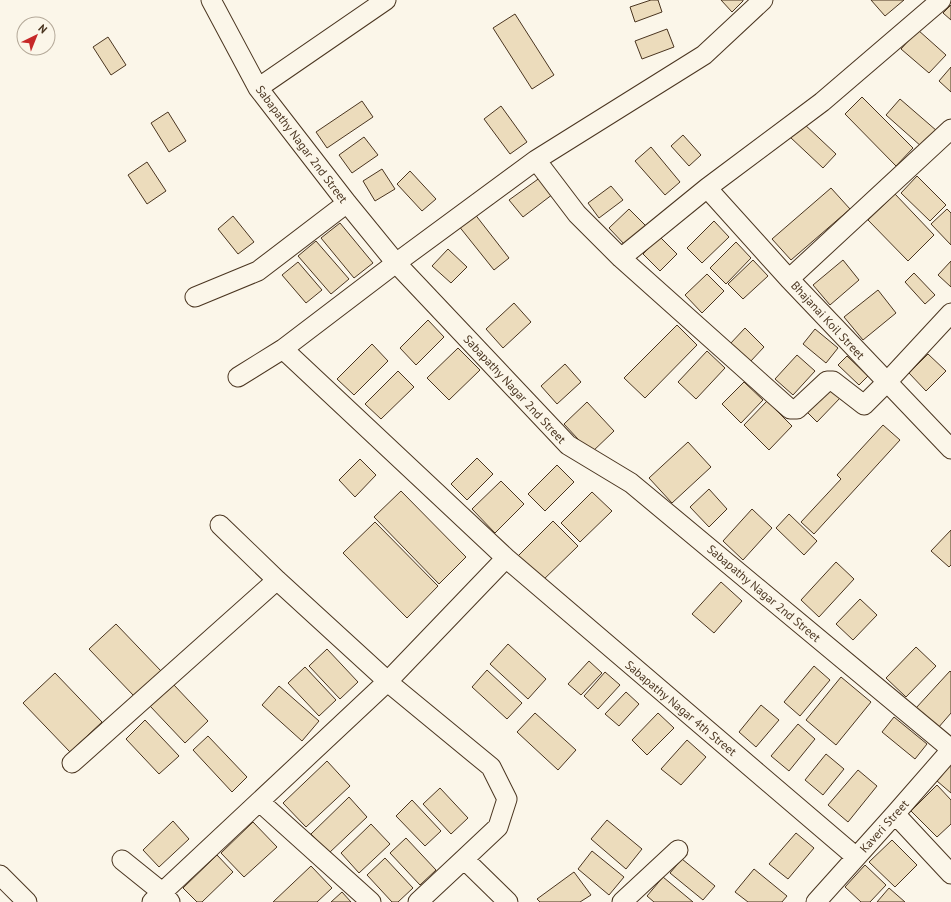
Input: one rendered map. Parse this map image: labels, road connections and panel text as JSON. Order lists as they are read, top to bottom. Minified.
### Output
{"streets":{"street":["Sabapathy Nagar 2nd Street","Bhajanai Koil Street","Sabapathy Nagar 4th Street","Kaveri Street"]},"crossings":[["Sabapathy Nagar 2nd Street","Kaveri Street"],["Sabapathy Nagar 4th Street","Kaveri Street"]],"north":"top right"}
